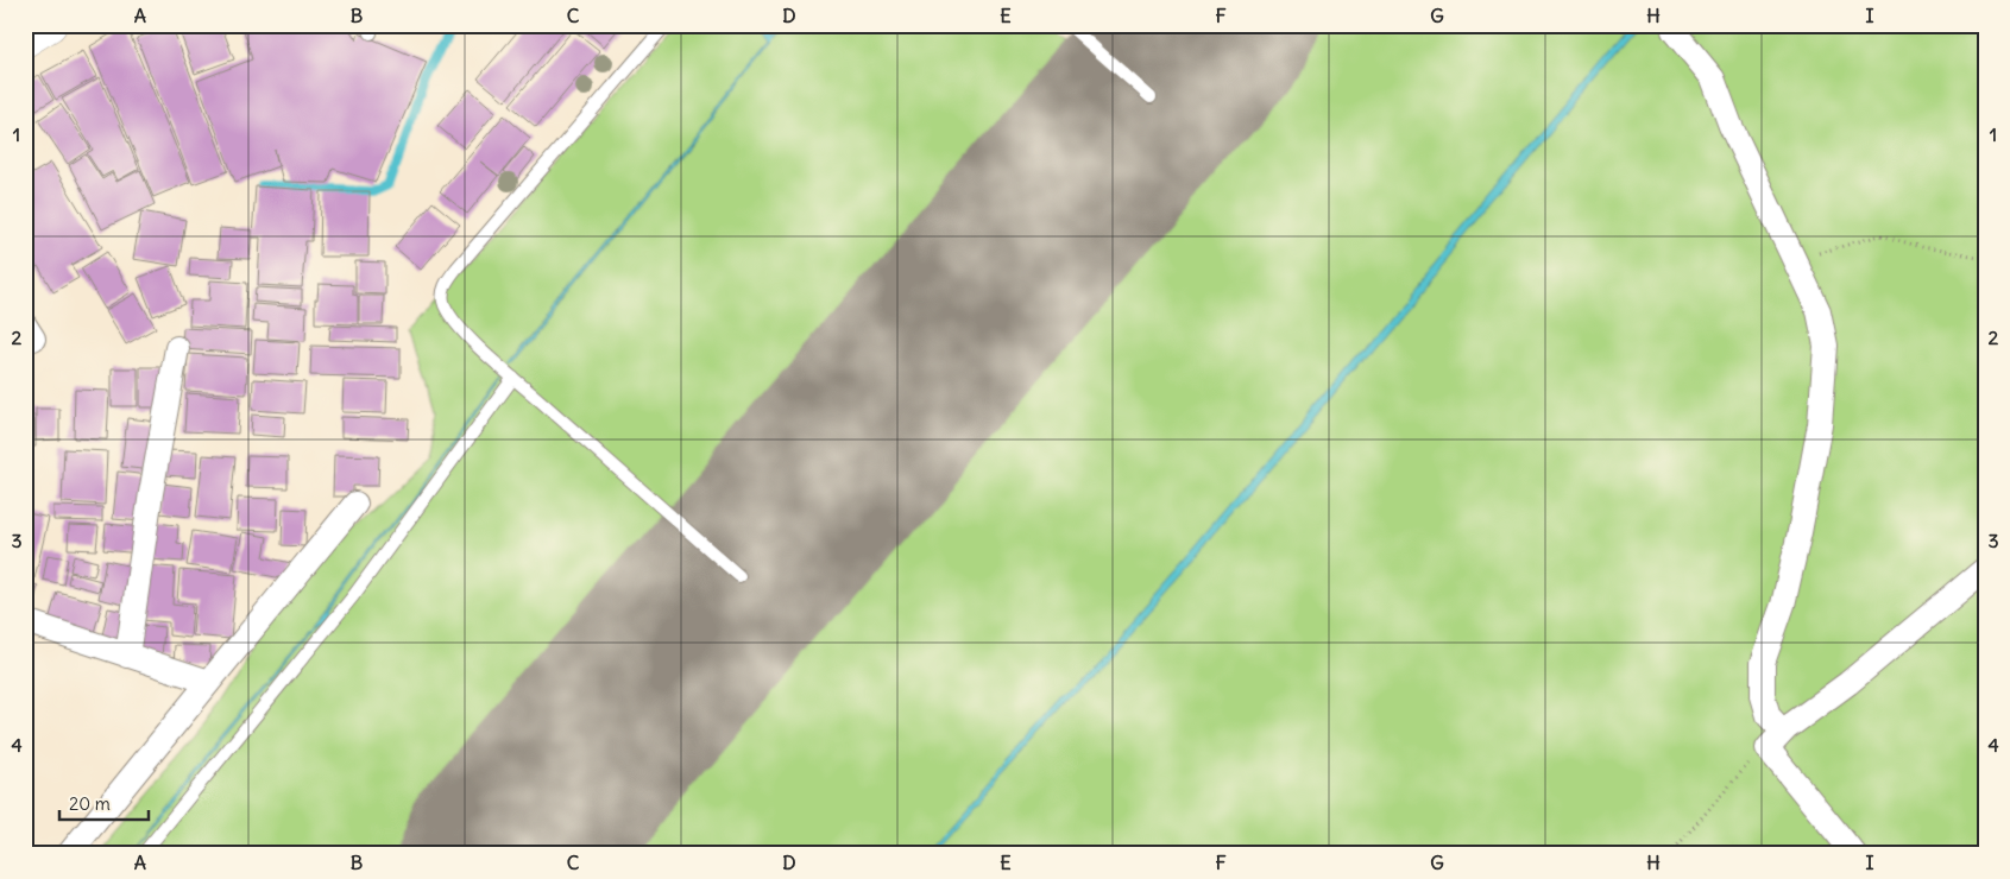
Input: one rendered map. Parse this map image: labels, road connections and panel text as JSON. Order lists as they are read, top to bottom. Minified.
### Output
{"scale_bar":"20 m","grid":{"columns":["A","B","C","D","E","F","G","H","I"],"rows":["1","2","3","4"]}}
